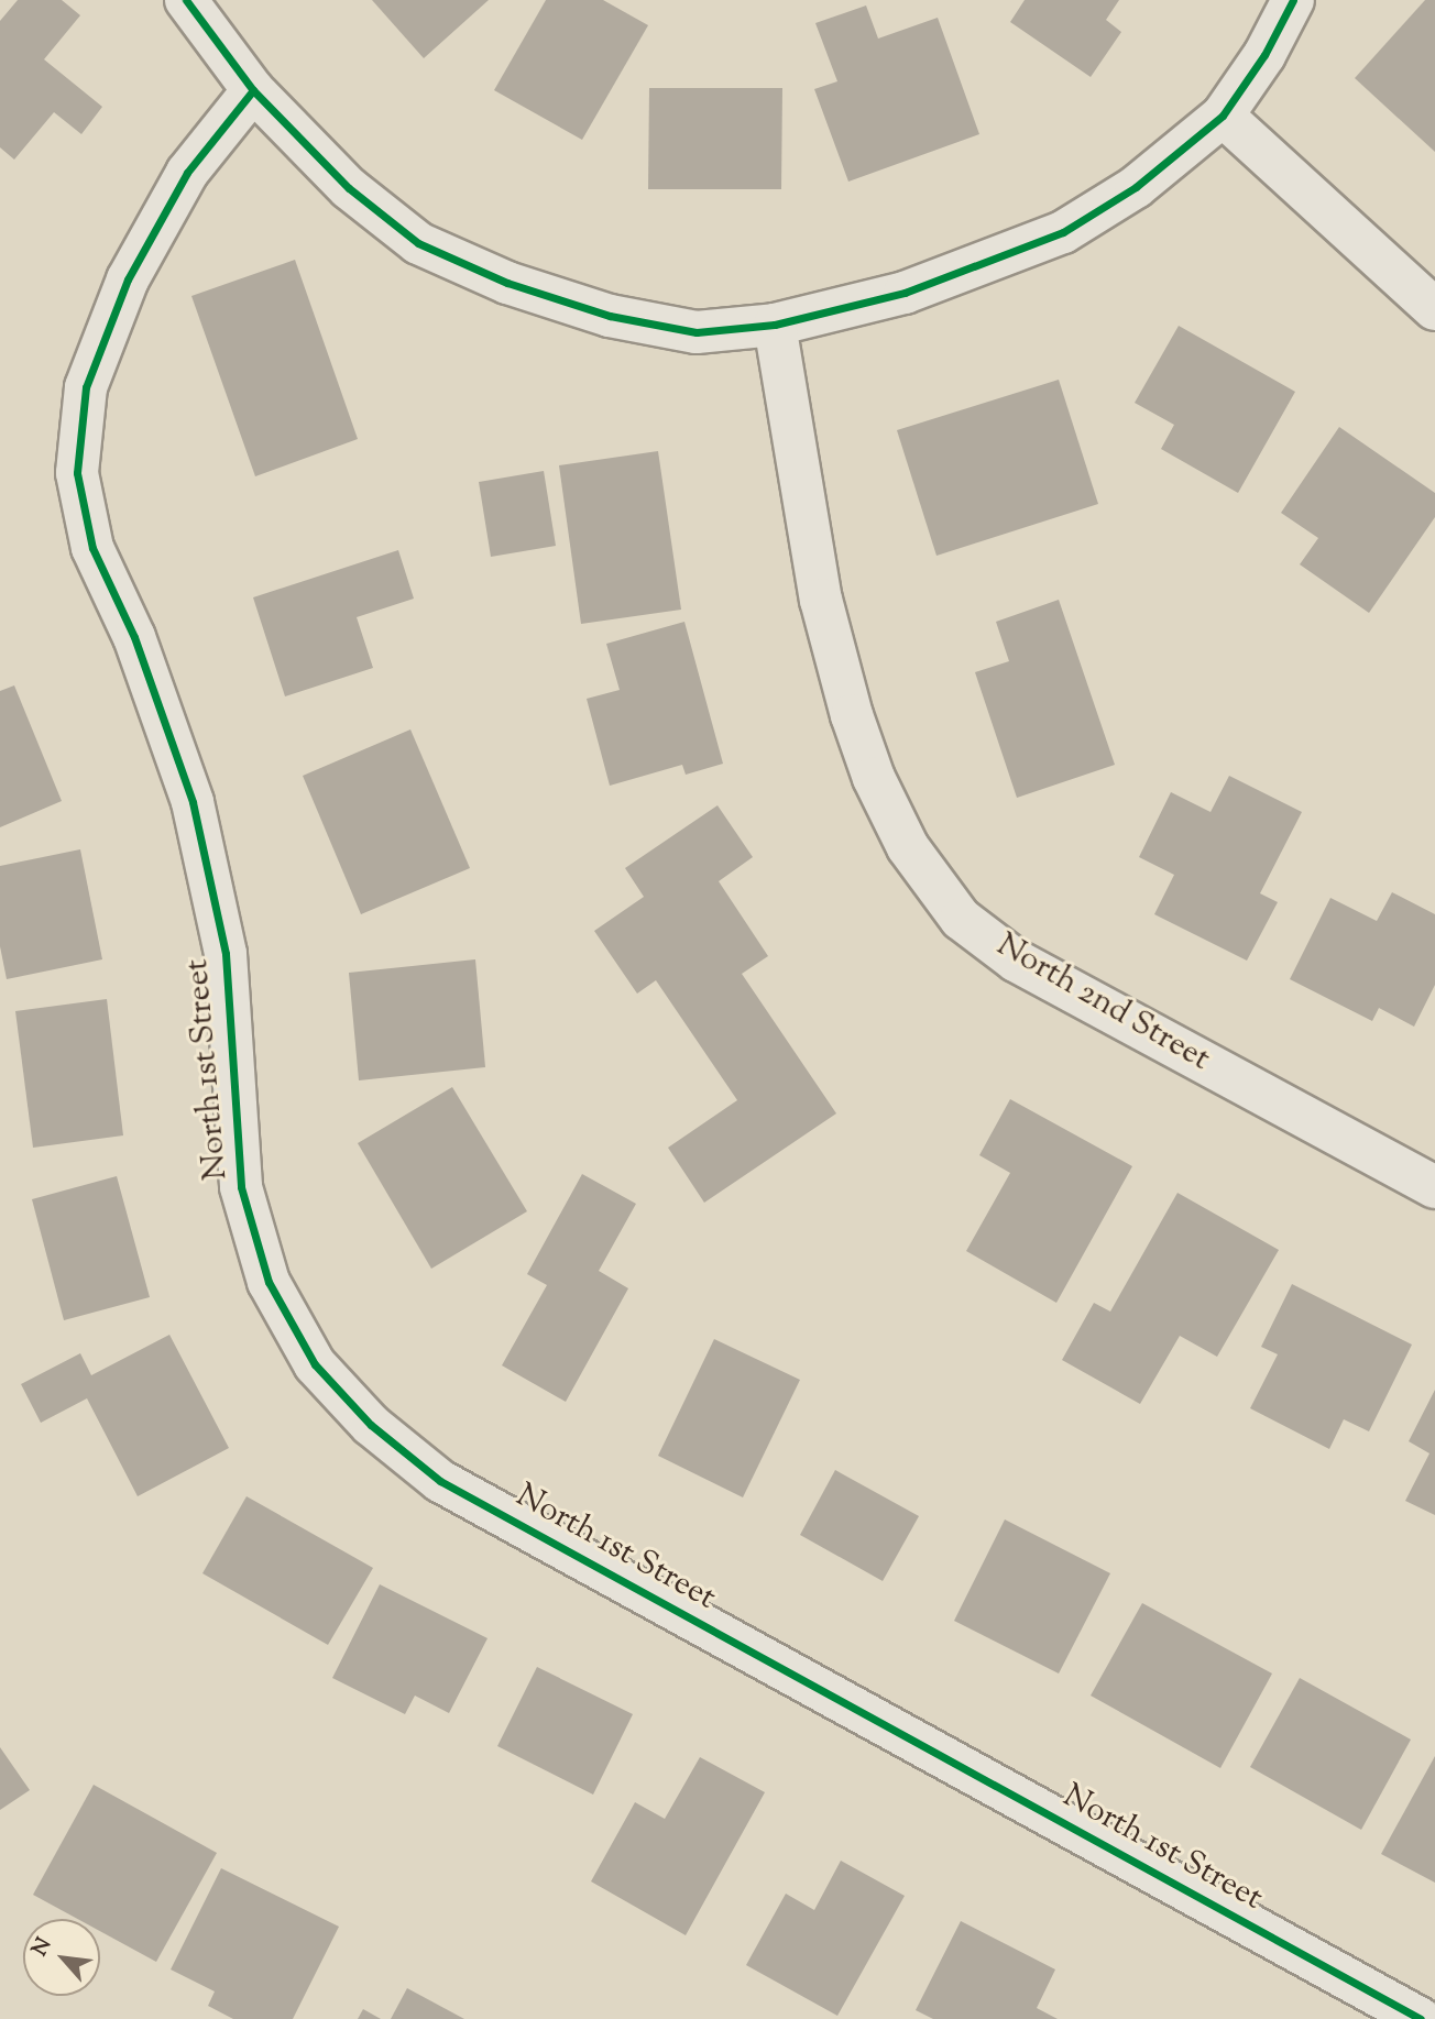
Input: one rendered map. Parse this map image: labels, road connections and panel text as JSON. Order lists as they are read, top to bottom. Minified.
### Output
{"streets":{"street":["North 2nd Street","North 1st Street"]},"north":"top left"}
